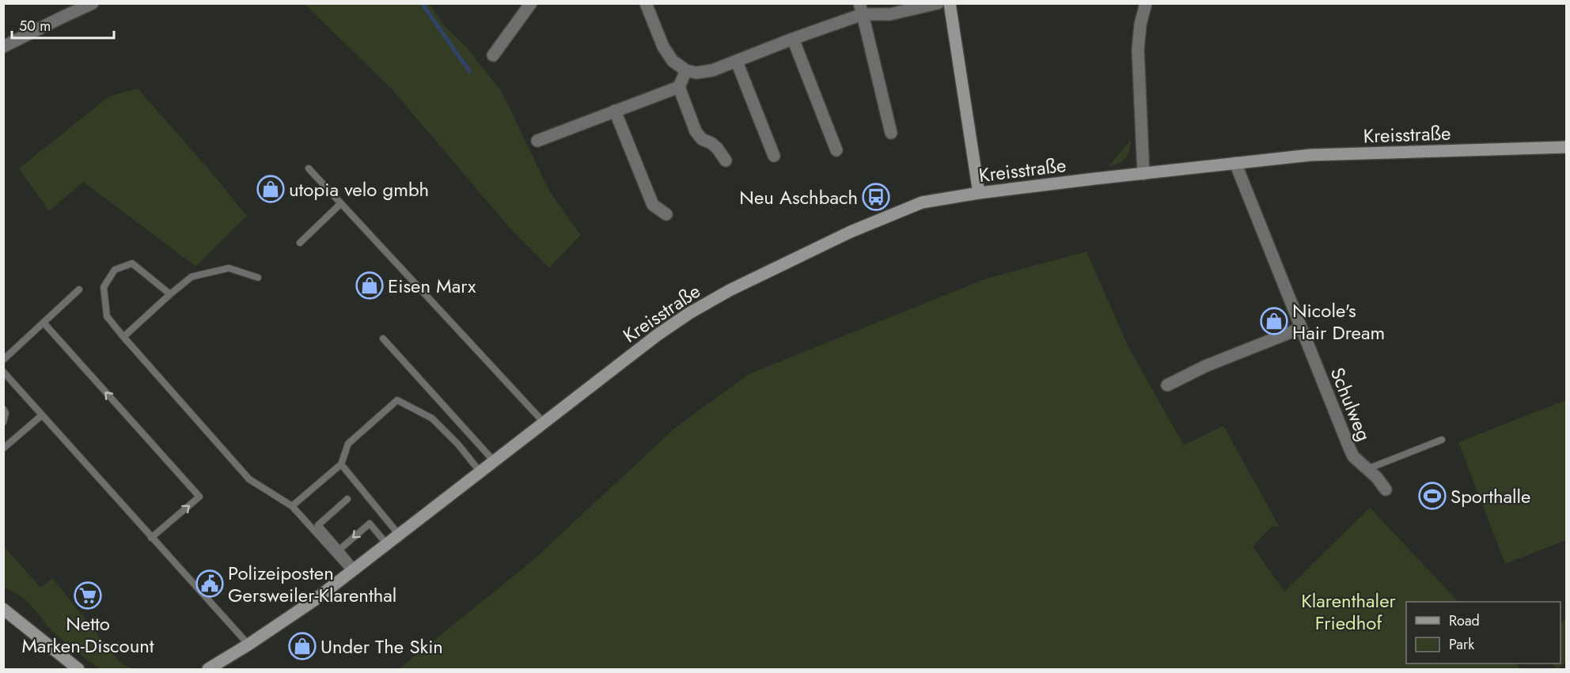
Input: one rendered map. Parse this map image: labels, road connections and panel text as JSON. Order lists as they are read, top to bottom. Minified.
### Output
{"streets":{"street":["Kreisstraße","Schulweg"]},"crossings":[["Kreisstraße","Schulweg"]],"parks":["Klarenthaler Friedhof"],"places":{"shop":["utopia velo gmbh","Eisen Marx","Nicole's Hair Dream","Under The Skin"],"bus stop":["Neu Aschbach"],"sports":["Sporthalle"],"public building":["Polizeiposten Gersweiler-Klarenthal"],"supermarket":["Netto Marken-Discount"]},"legend":["Road","Park"],"scale_bar":"50 m"}
